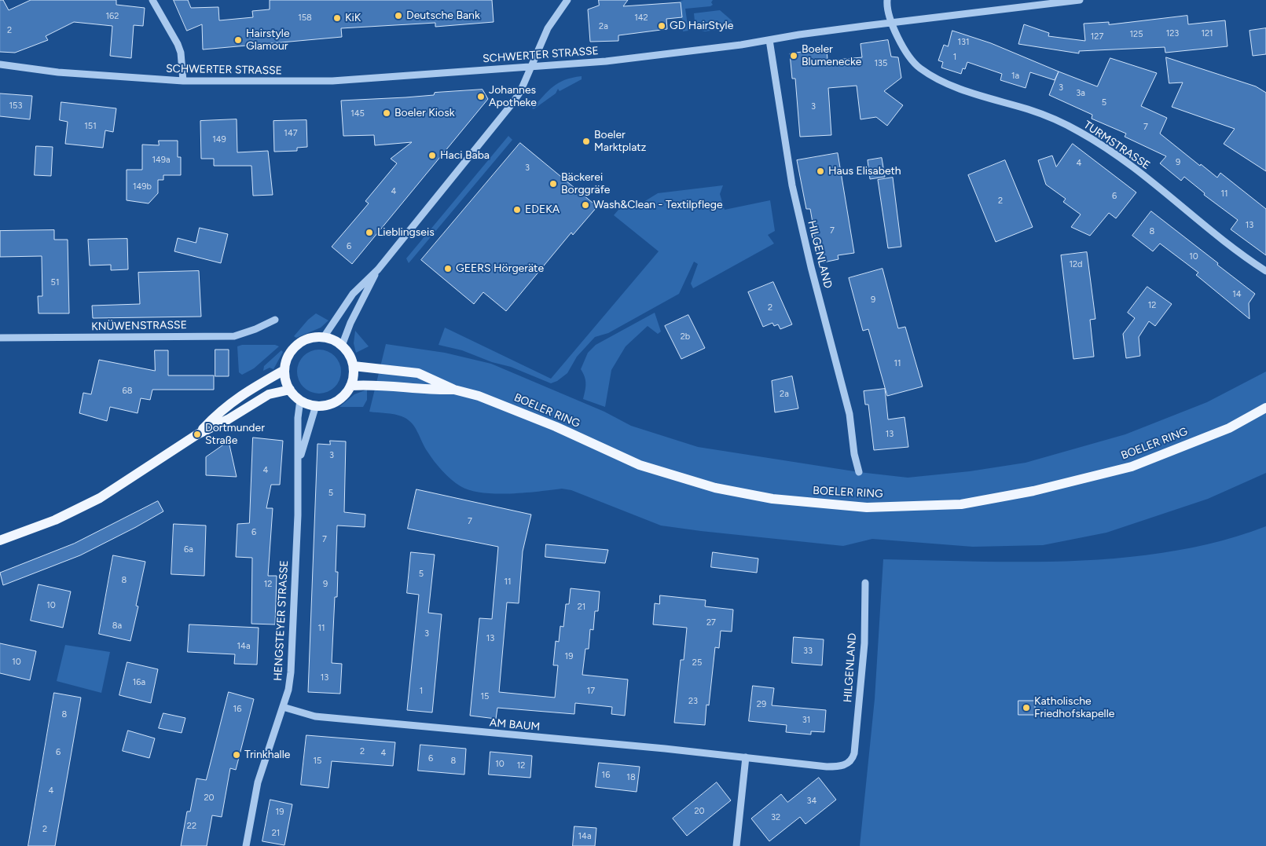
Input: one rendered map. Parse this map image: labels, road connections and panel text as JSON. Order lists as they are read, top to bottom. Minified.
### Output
{"streets":{"main road":["BOELER RING"],"street":["SCHWERTER STRASSE","TURMSTRASSE","HILGENLAND","KNÜWENSTRASSE","HENGSTEYER STRASSE","AM BAUM"]},"crossings":[["SCHWERTER STRASSE","TURMSTRASSE"],["SCHWERTER STRASSE","HILGENLAND"],["HILGENLAND","AM BAUM"],["BOELER RING","HENGSTEYER STRASSE"],["HENGSTEYER STRASSE","AM BAUM"]],"places":["Deutsche Bank","KiK","GD HairStyle","Hairstyle Glamour","Boeler Blumenecke","Johannes Apotheke","Boeler Kiosk","Boeler Marktplatz","Haci Baba","Haus Elisabeth","Bäckerei Borggräfe","Wash&Clean - Textilpflege","EDEKA","Lieblingseis","GEERS Hörgeräte","Dortmunder Straße","Katholische Friedhofskapelle","Trinkhalle"],"house_numbers":["162","158","142","2a","2","123","121","125","127","131","1","135","1a","3","3a","5","153","3","145","151","7","147","149","149a","9","4","3","149b","4","11","6","2","13","7","8","6","10","12d","51","14","9","12","2","2b","11","68","2a","13","3","4","5","7","6","7","6a","5","8","11","12","9","10","21","27","8a","11","3","13","14a","33","19","10","25","13","16a","1","17","15","23","29","16","8","31","2","6","4","6","15","8","10","12","16","18","4","20","34","20","19","32","22","2","21","14a"]}
